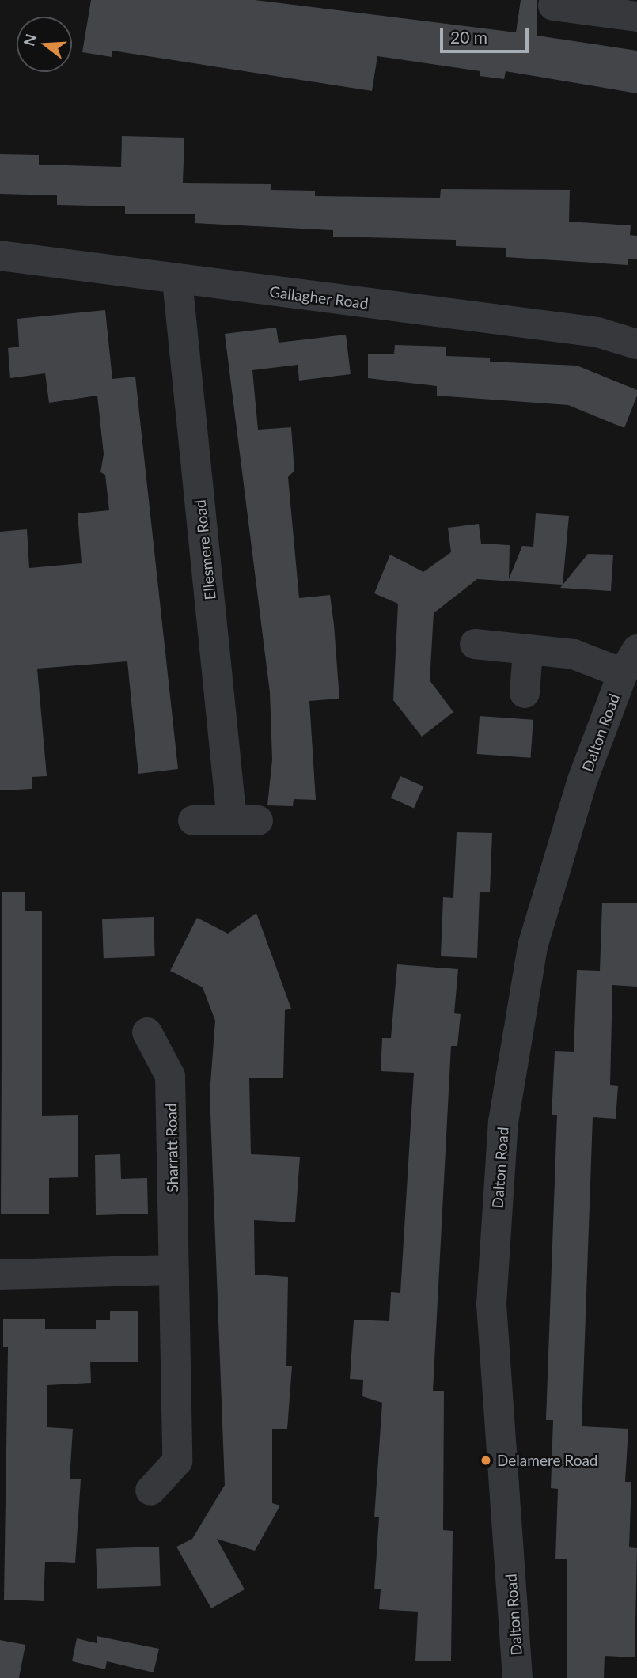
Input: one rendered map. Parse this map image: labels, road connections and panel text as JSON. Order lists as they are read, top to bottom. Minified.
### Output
{"streets":{"street":["Gallagher Road","Ellesmere Road","Dalton Road","Sharratt Road"]},"crossings":[["Gallagher Road","Ellesmere Road"]],"places":["Delamere Road"],"scale_bar":"20 m","north":"left"}
